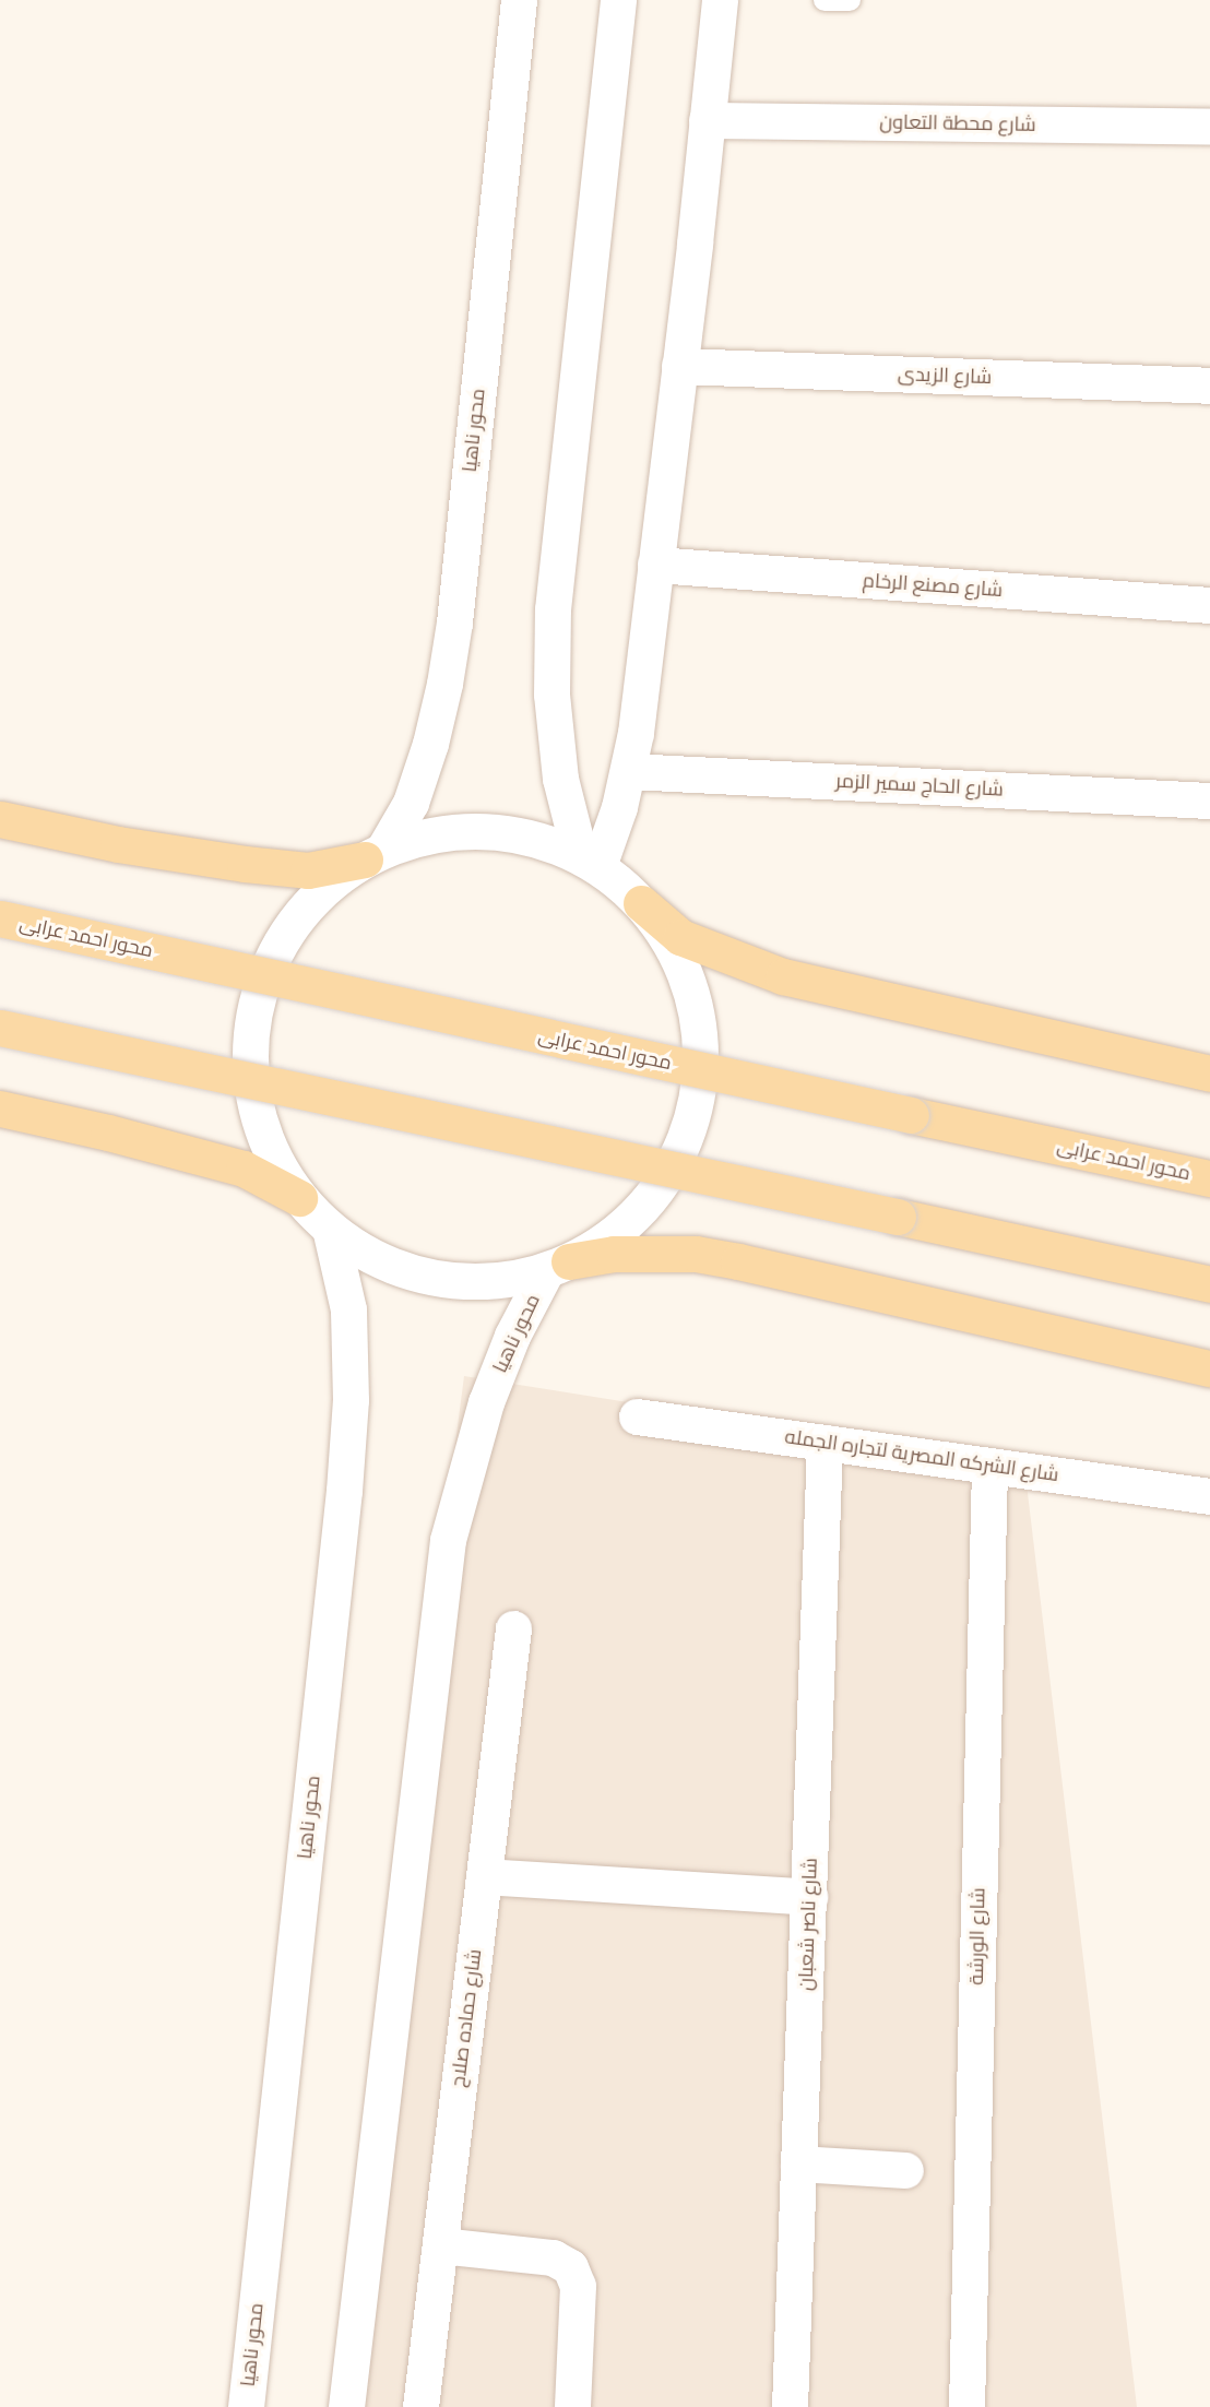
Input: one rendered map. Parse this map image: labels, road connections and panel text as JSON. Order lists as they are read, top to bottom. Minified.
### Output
{"streets":{"main road":["محور احمد عرابى"],"street":["شارع محطة التعاون","شارع الزيدى","محور ناهيا","شارع مصنع الرخام","شارع الحاج سمير الزمر","شارع الشركه المصرية لتجاره الجمله","شارع ناصر شعبان","شارع الورشة","شارع حماده صلاح"]},"crossings":[["شارع الشركه المصرية لتجاره الجمله","شارع ناصر شعبان"],["شارع الشركه المصرية لتجاره الجمله","شارع الورشة"]]}
